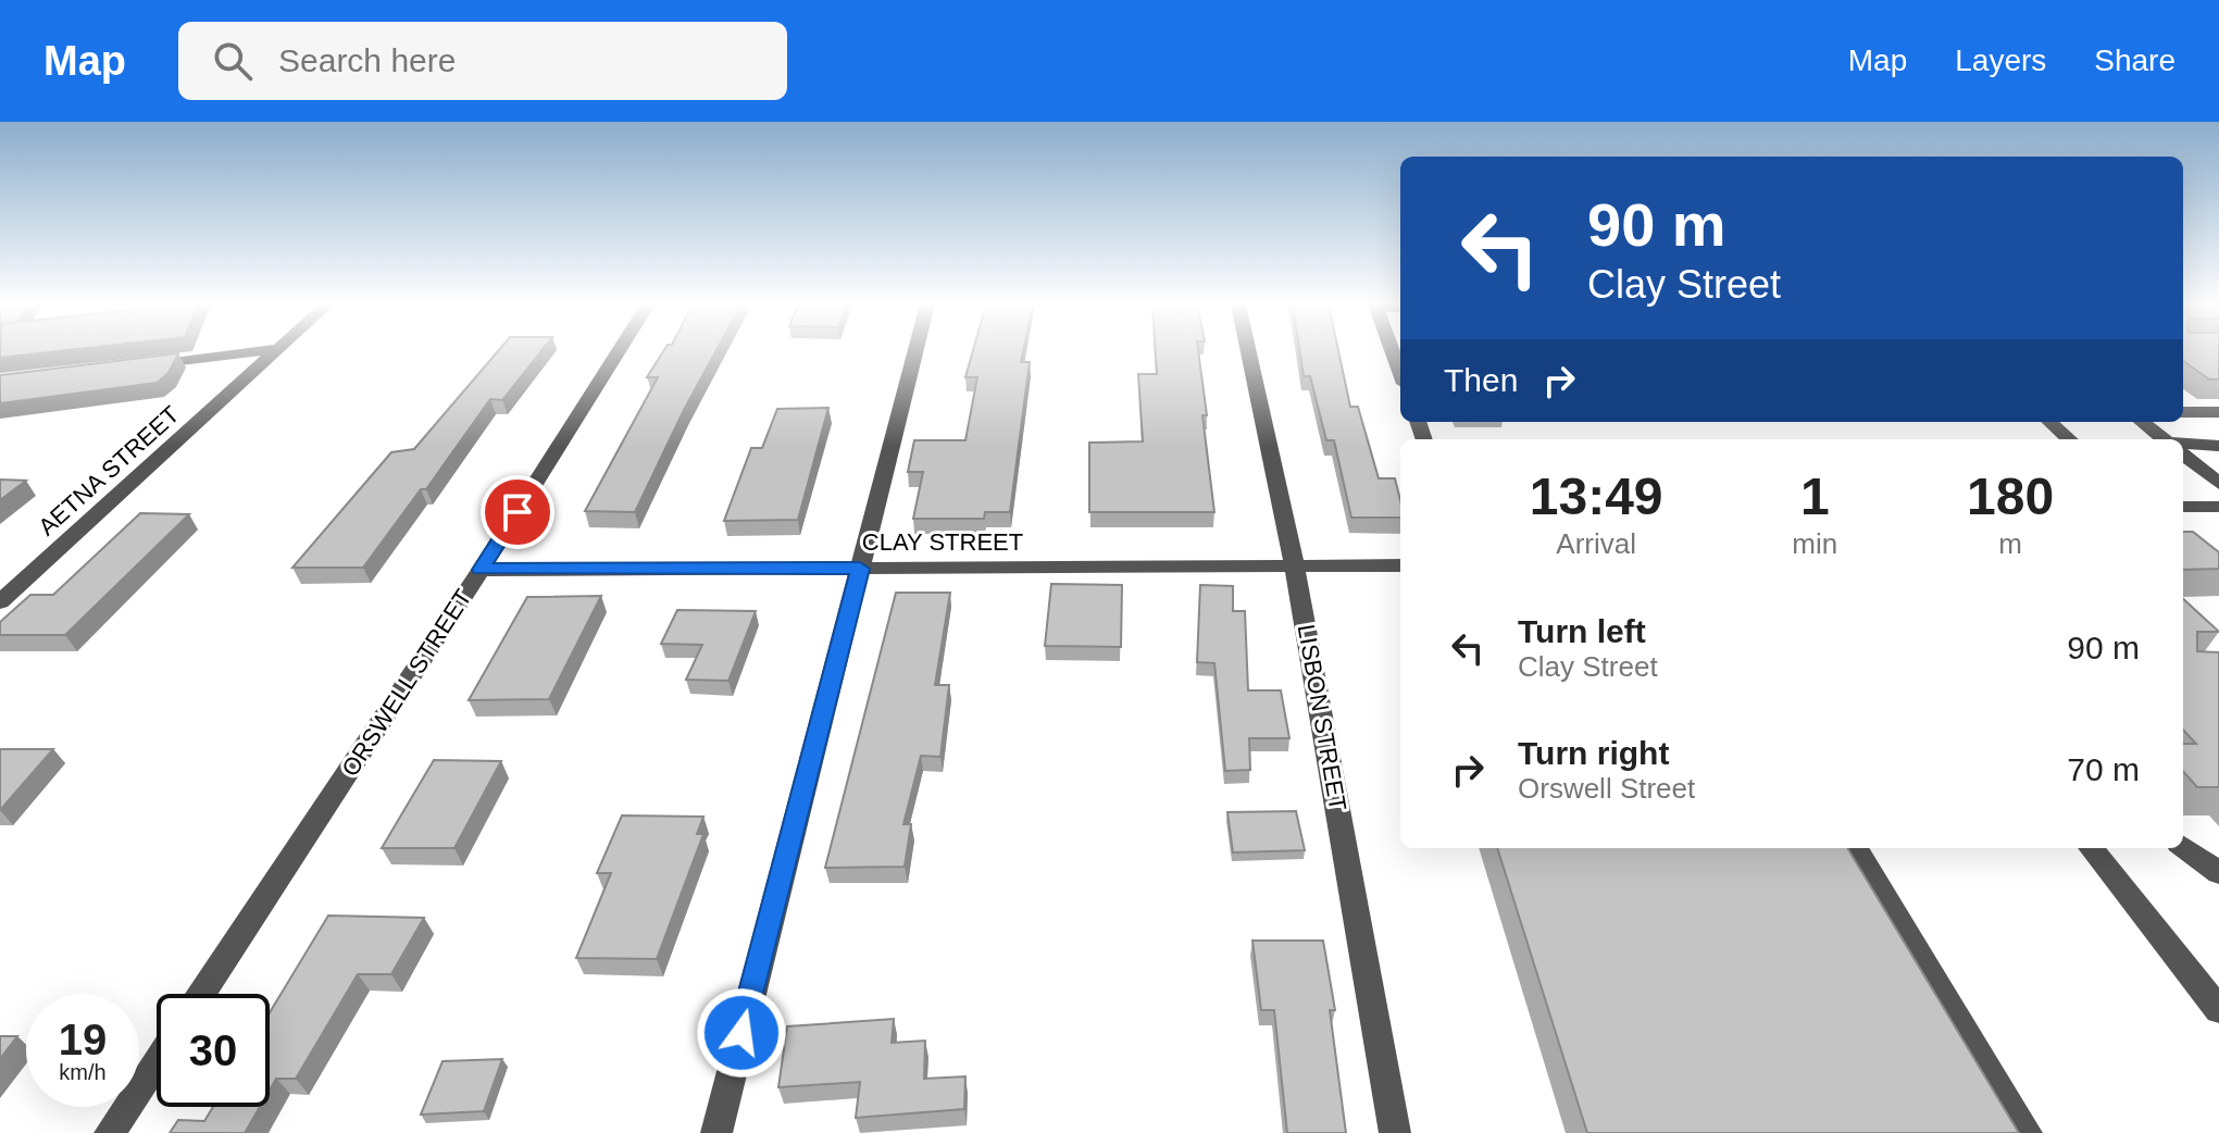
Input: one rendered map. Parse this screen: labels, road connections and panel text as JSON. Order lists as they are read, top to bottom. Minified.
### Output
{"streets":{"street":["AETNA STREET","CLAY STREET","ORSWELL STREET","LISBON STREET"]},"crossings":[["CLAY STREET","ORSWELL STREET"],["CLAY STREET","LISBON STREET"]],"page":{"header":"Map","search":"Search here","nav":["Map","Layers","Share"],"turn":["90 m","Clay Street"],"then":"Then","eta":["13:49","Arrival","1","min","180","m"],"list":[{"name":"Turn left","note":"Clay Street","value":"90 m"},{"name":"Turn right","note":"Orswell Street","value":"70 m"}],"speed":"19 km/h","limit":"30"}}
